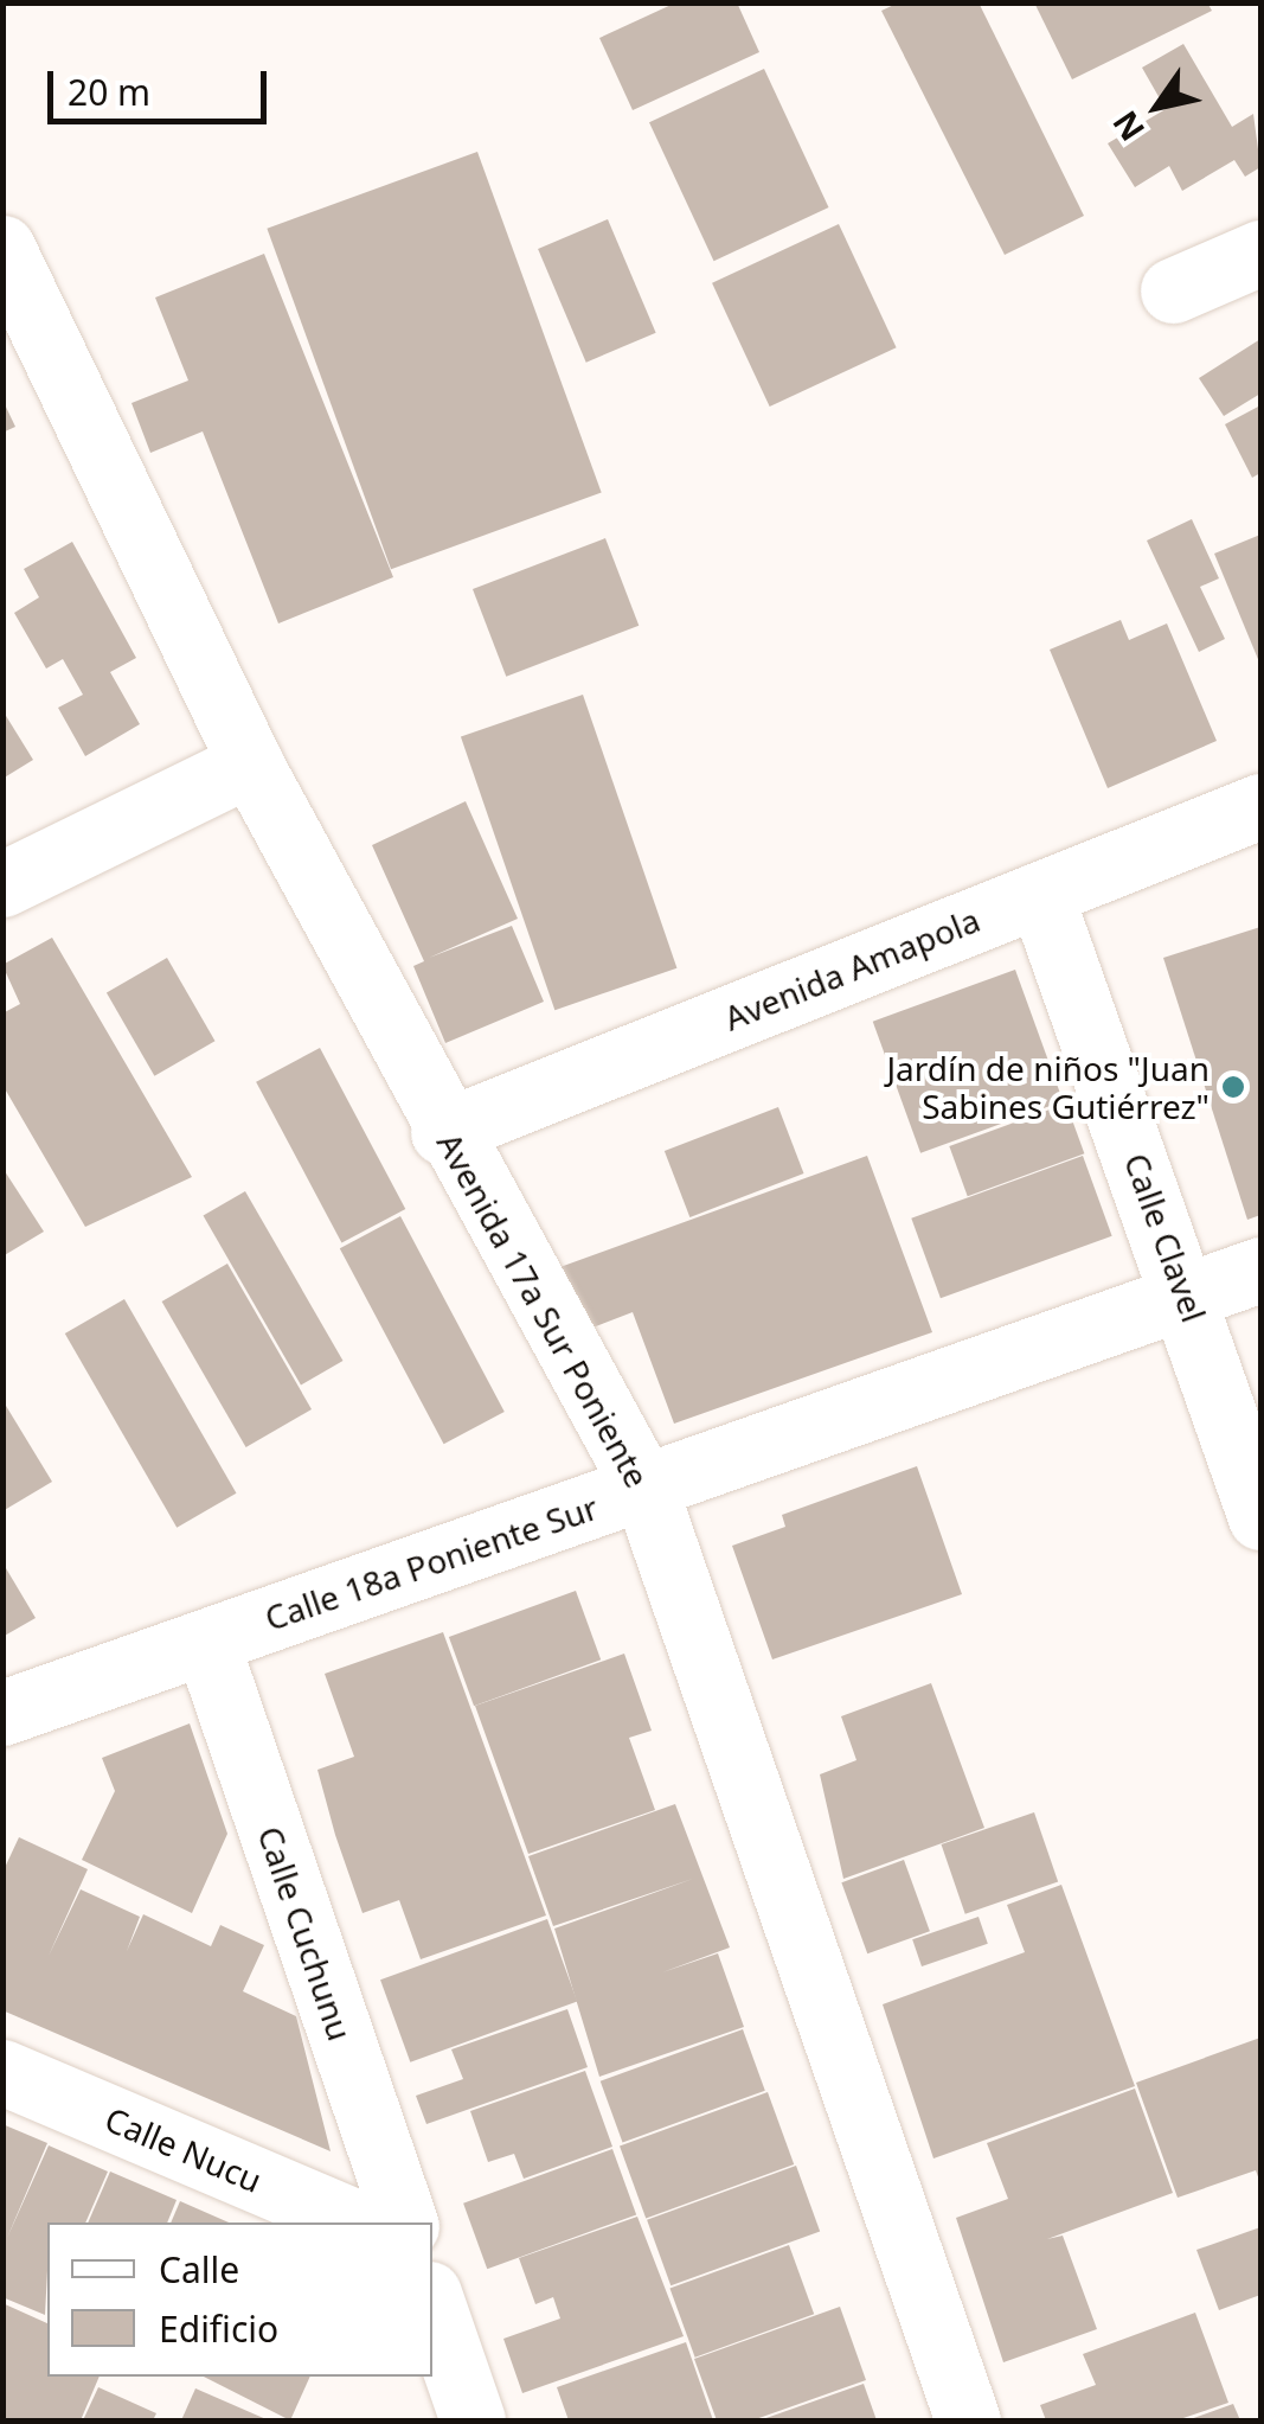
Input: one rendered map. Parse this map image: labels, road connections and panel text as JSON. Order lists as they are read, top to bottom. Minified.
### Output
{"streets":{"street":["Avenida Amapola","Calle Clavel","Avenida 17a Sur Poniente","Calle 18a Poniente Sur","Calle Cuchunu","Calle Nucu"]},"crossings":[["Avenida Amapola","Calle Clavel"],["Avenida Amapola","Avenida 17a Sur Poniente"],["Calle Clavel","Calle 18a Poniente Sur"],["Avenida 17a Sur Poniente","Calle 18a Poniente Sur"],["Calle 18a Poniente Sur","Calle Cuchunu"]],"places":["Jardín de niños \"Juan Sabines Gutiérrez\""],"legend":["Calle","Edificio"],"scale_bar":"20 m","north":"bottom left"}
